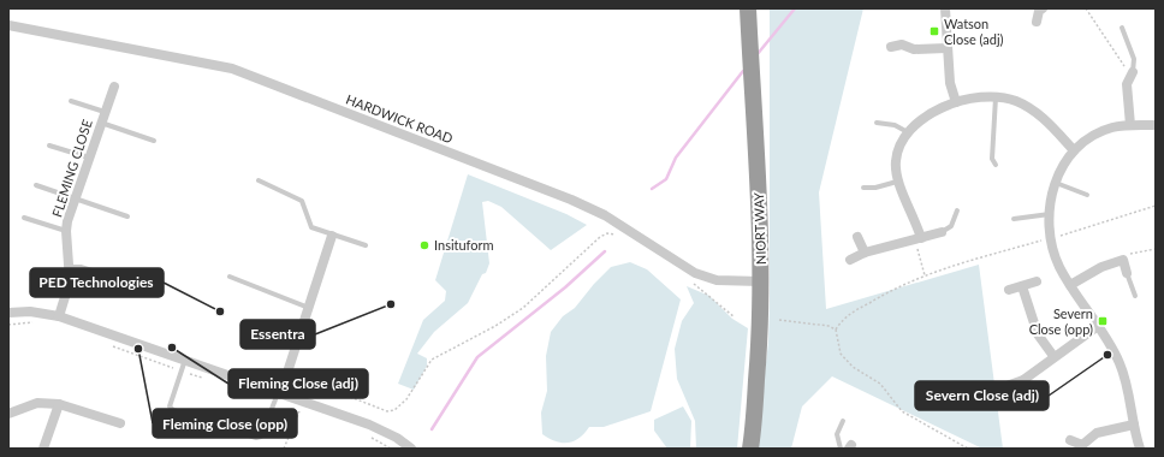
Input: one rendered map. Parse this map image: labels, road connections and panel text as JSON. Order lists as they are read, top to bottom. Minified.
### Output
{"streets":{"highway":["NIORT WAY"],"street":["HARDWICK ROAD","FLEMING CLOSE"]},"crossings":[["HARDWICK ROAD","NIORT WAY"]],"places":{"transit":["Watson Close (adj)","Severn Close (opp)"],"other":["Insituform","Essentra","PED Technologies","Fleming Close (adj)","Fleming Close (opp)","Severn Close (adj)"]}}
